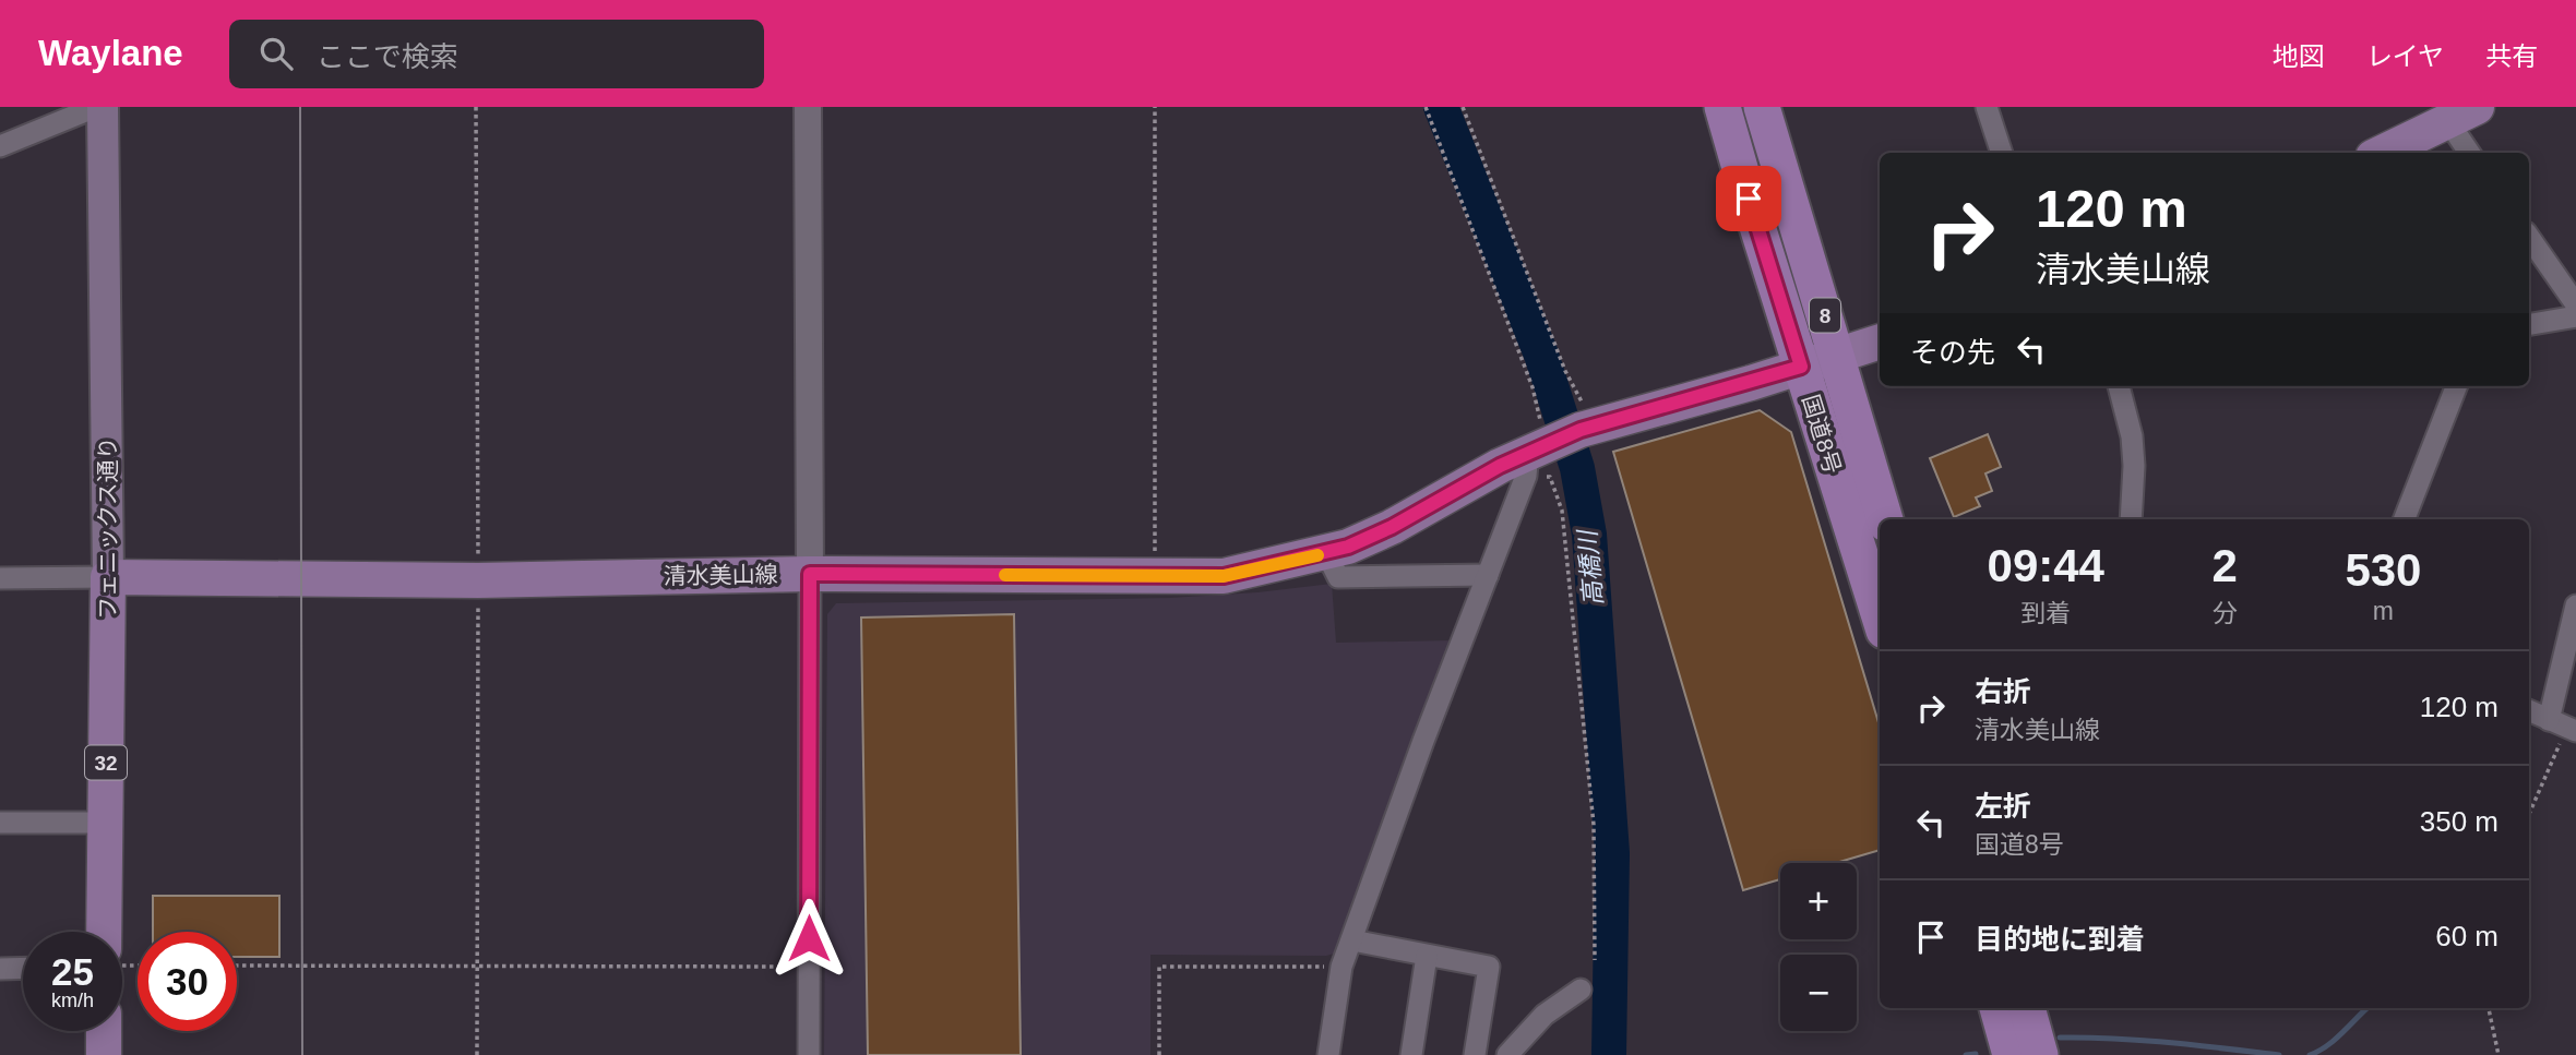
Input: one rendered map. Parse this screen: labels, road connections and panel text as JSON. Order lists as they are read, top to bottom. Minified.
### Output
{"streets":{"highway":["8","国道8号"],"main road":["フェニックス通り","清水美山線","32"]},"crossings":[["国道8号","清水美山線"],["フェニックス通り","清水美山線"]],"water":["高橋川"],"page":{"header":"Waylane","search":"ここで検索","nav":["地図","レイヤ","共有"],"turn":["120 m","清水美山線"],"then":"その先","eta":["09:44","到着","2","分","530","m"],"list":[{"name":"右折","note":"清水美山線","value":"120 m"},{"name":"左折","note":"国道8号","value":"350 m"},{"name":"目的地に到着","value":"60 m"}],"map_buttons":["+","−"],"speed":"25 km/h","limit":"30"}}
